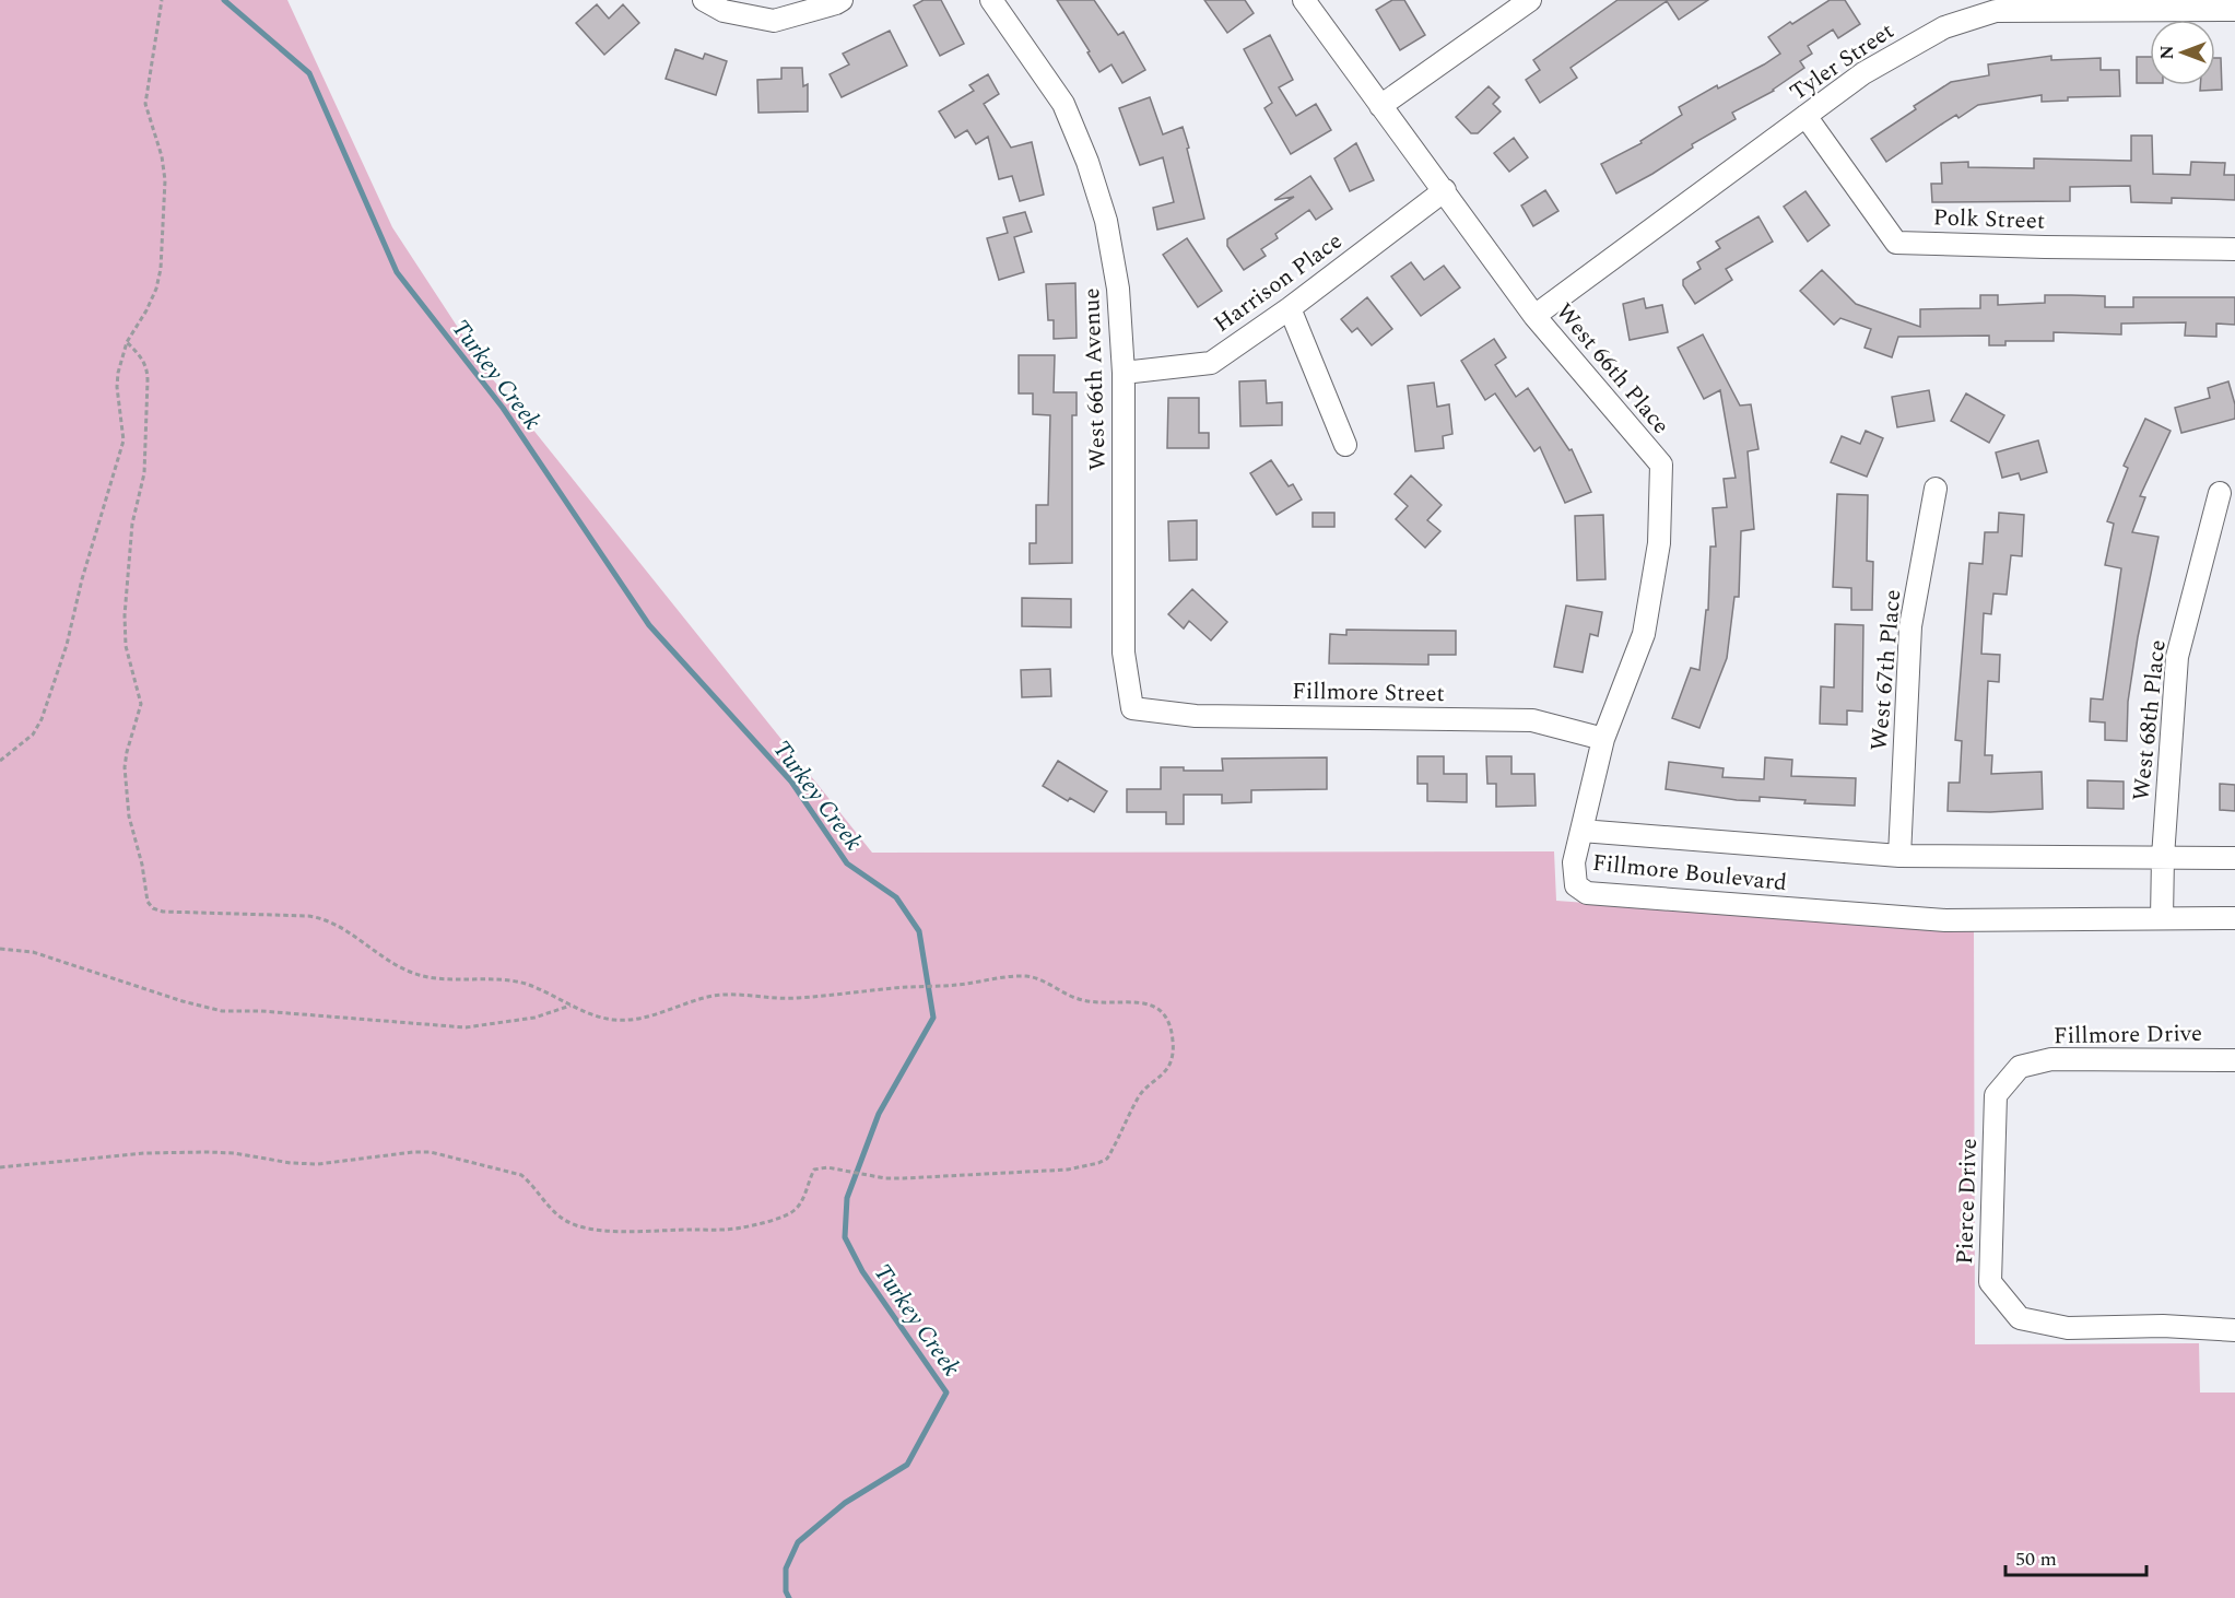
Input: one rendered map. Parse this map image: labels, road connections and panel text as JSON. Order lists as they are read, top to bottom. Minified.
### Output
{"streets":{"street":["Tyler Street","Polk Street","Harrison Place","West 66th Place","West 66th Avenue","West 67th Place","Fillmore Street","West 68th Place","Fillmore Boulevard","Fillmore Drive","Pierce Drive"]},"crossings":[["Tyler Street","Polk Street"],["Tyler Street","West 66th Place"],["Harrison Place","West 66th Place"],["Harrison Place","West 66th Avenue"],["West 66th Place","Fillmore Street"],["West 66th Place","Fillmore Boulevard"],["West 66th Avenue","Fillmore Street"],["West 67th Place","Fillmore Boulevard"],["West 68th Place","Fillmore Boulevard"],["Fillmore Drive","Pierce Drive"]],"water":["Turkey Creek"],"scale_bar":"50 m","north":"left"}
